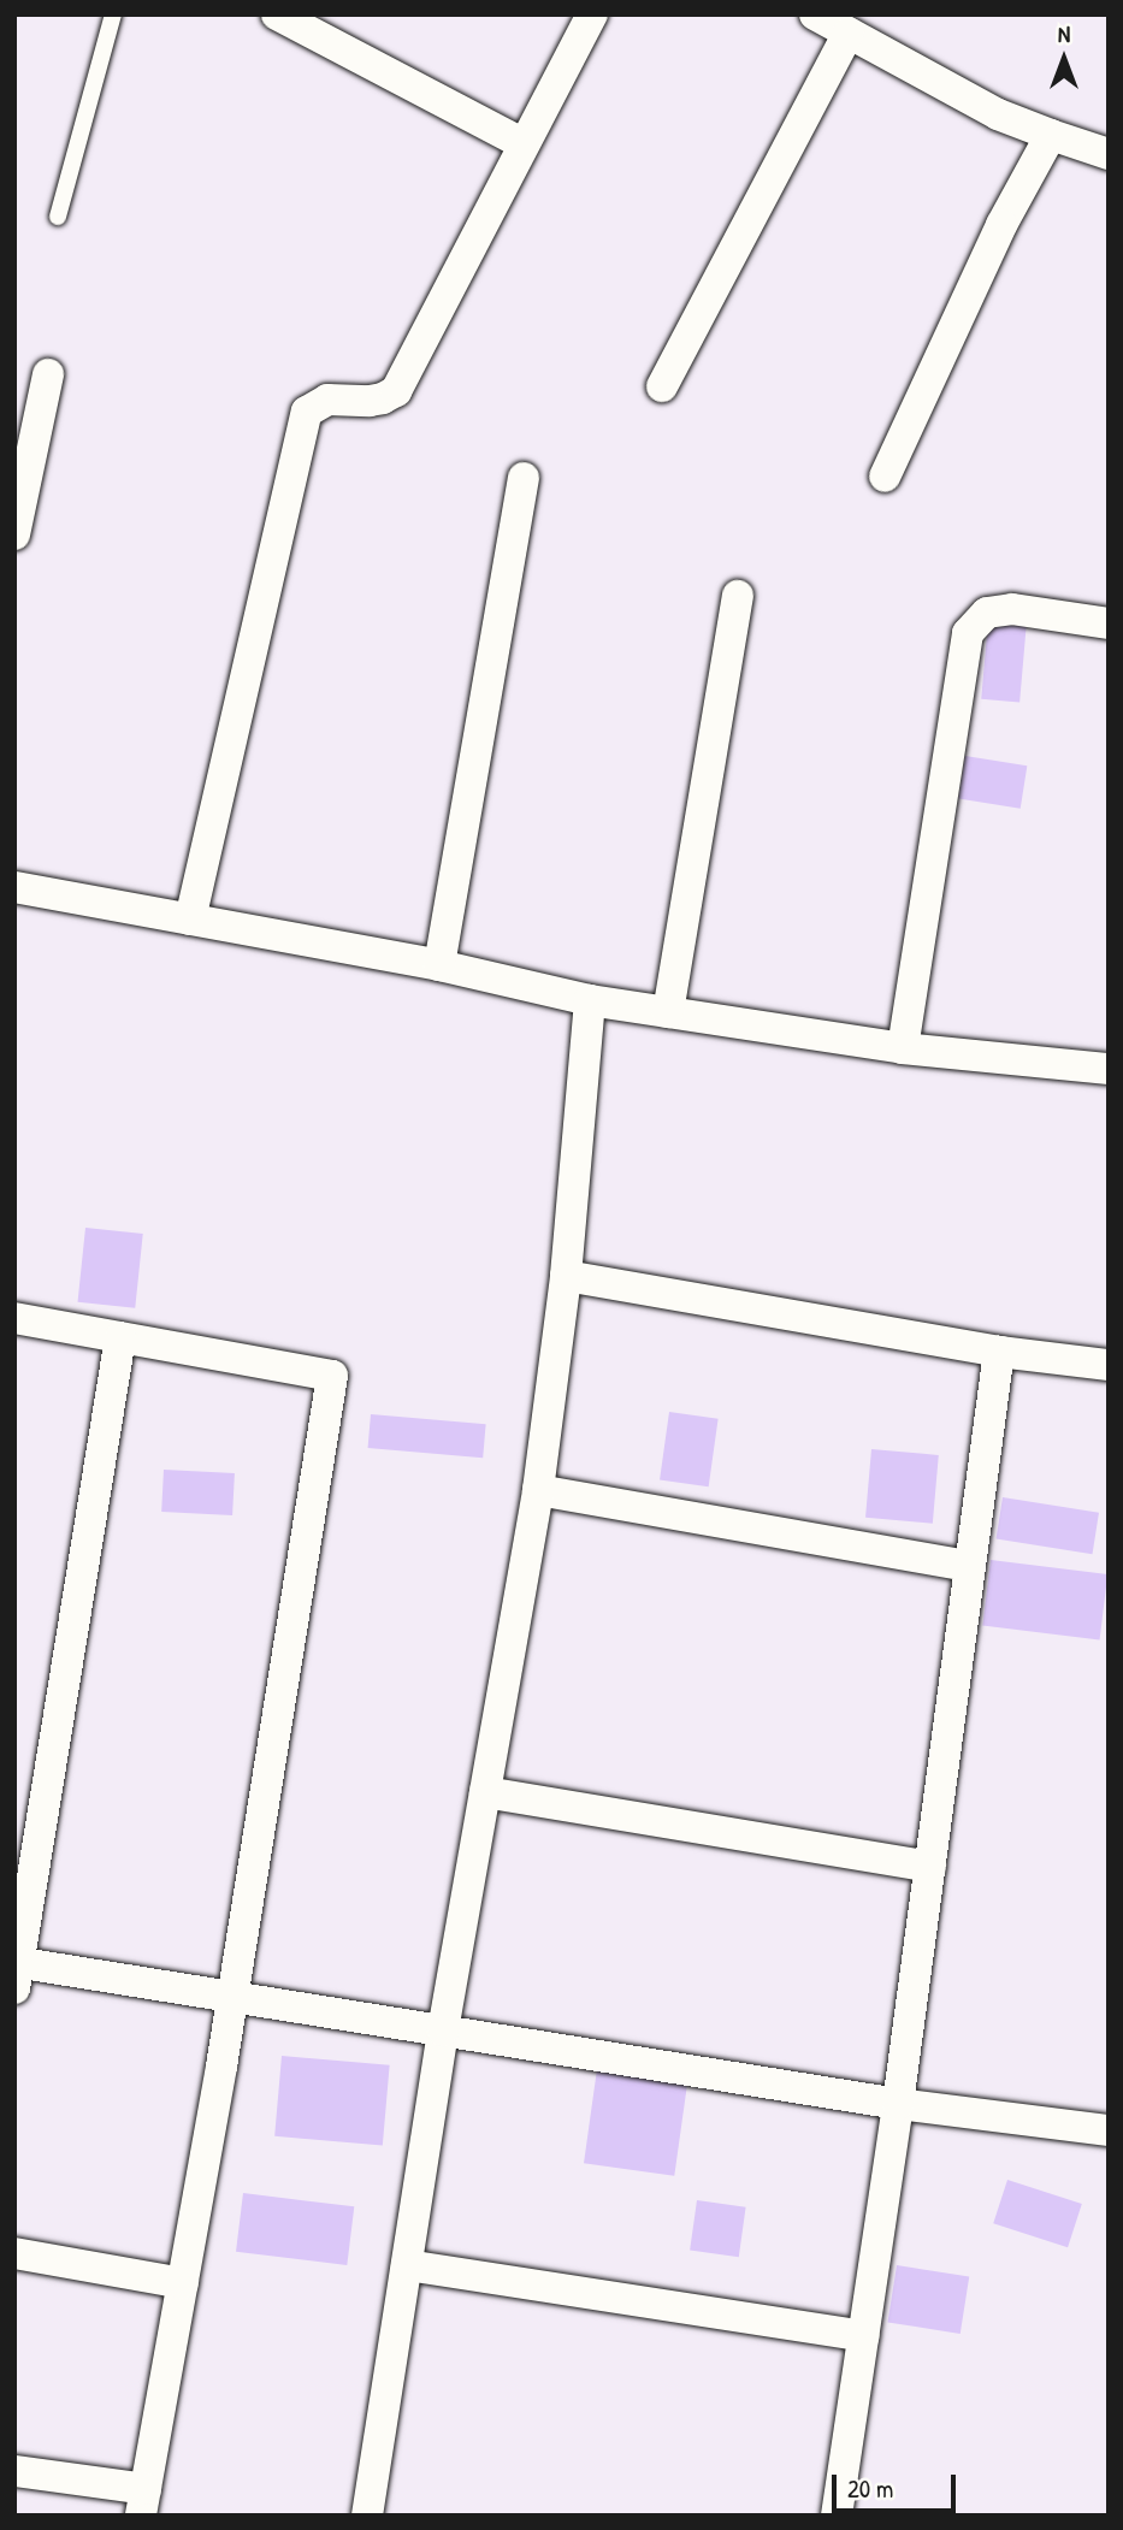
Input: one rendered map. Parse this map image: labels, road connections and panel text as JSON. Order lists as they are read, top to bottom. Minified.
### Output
{"scale_bar":"20 m","north":"top"}
